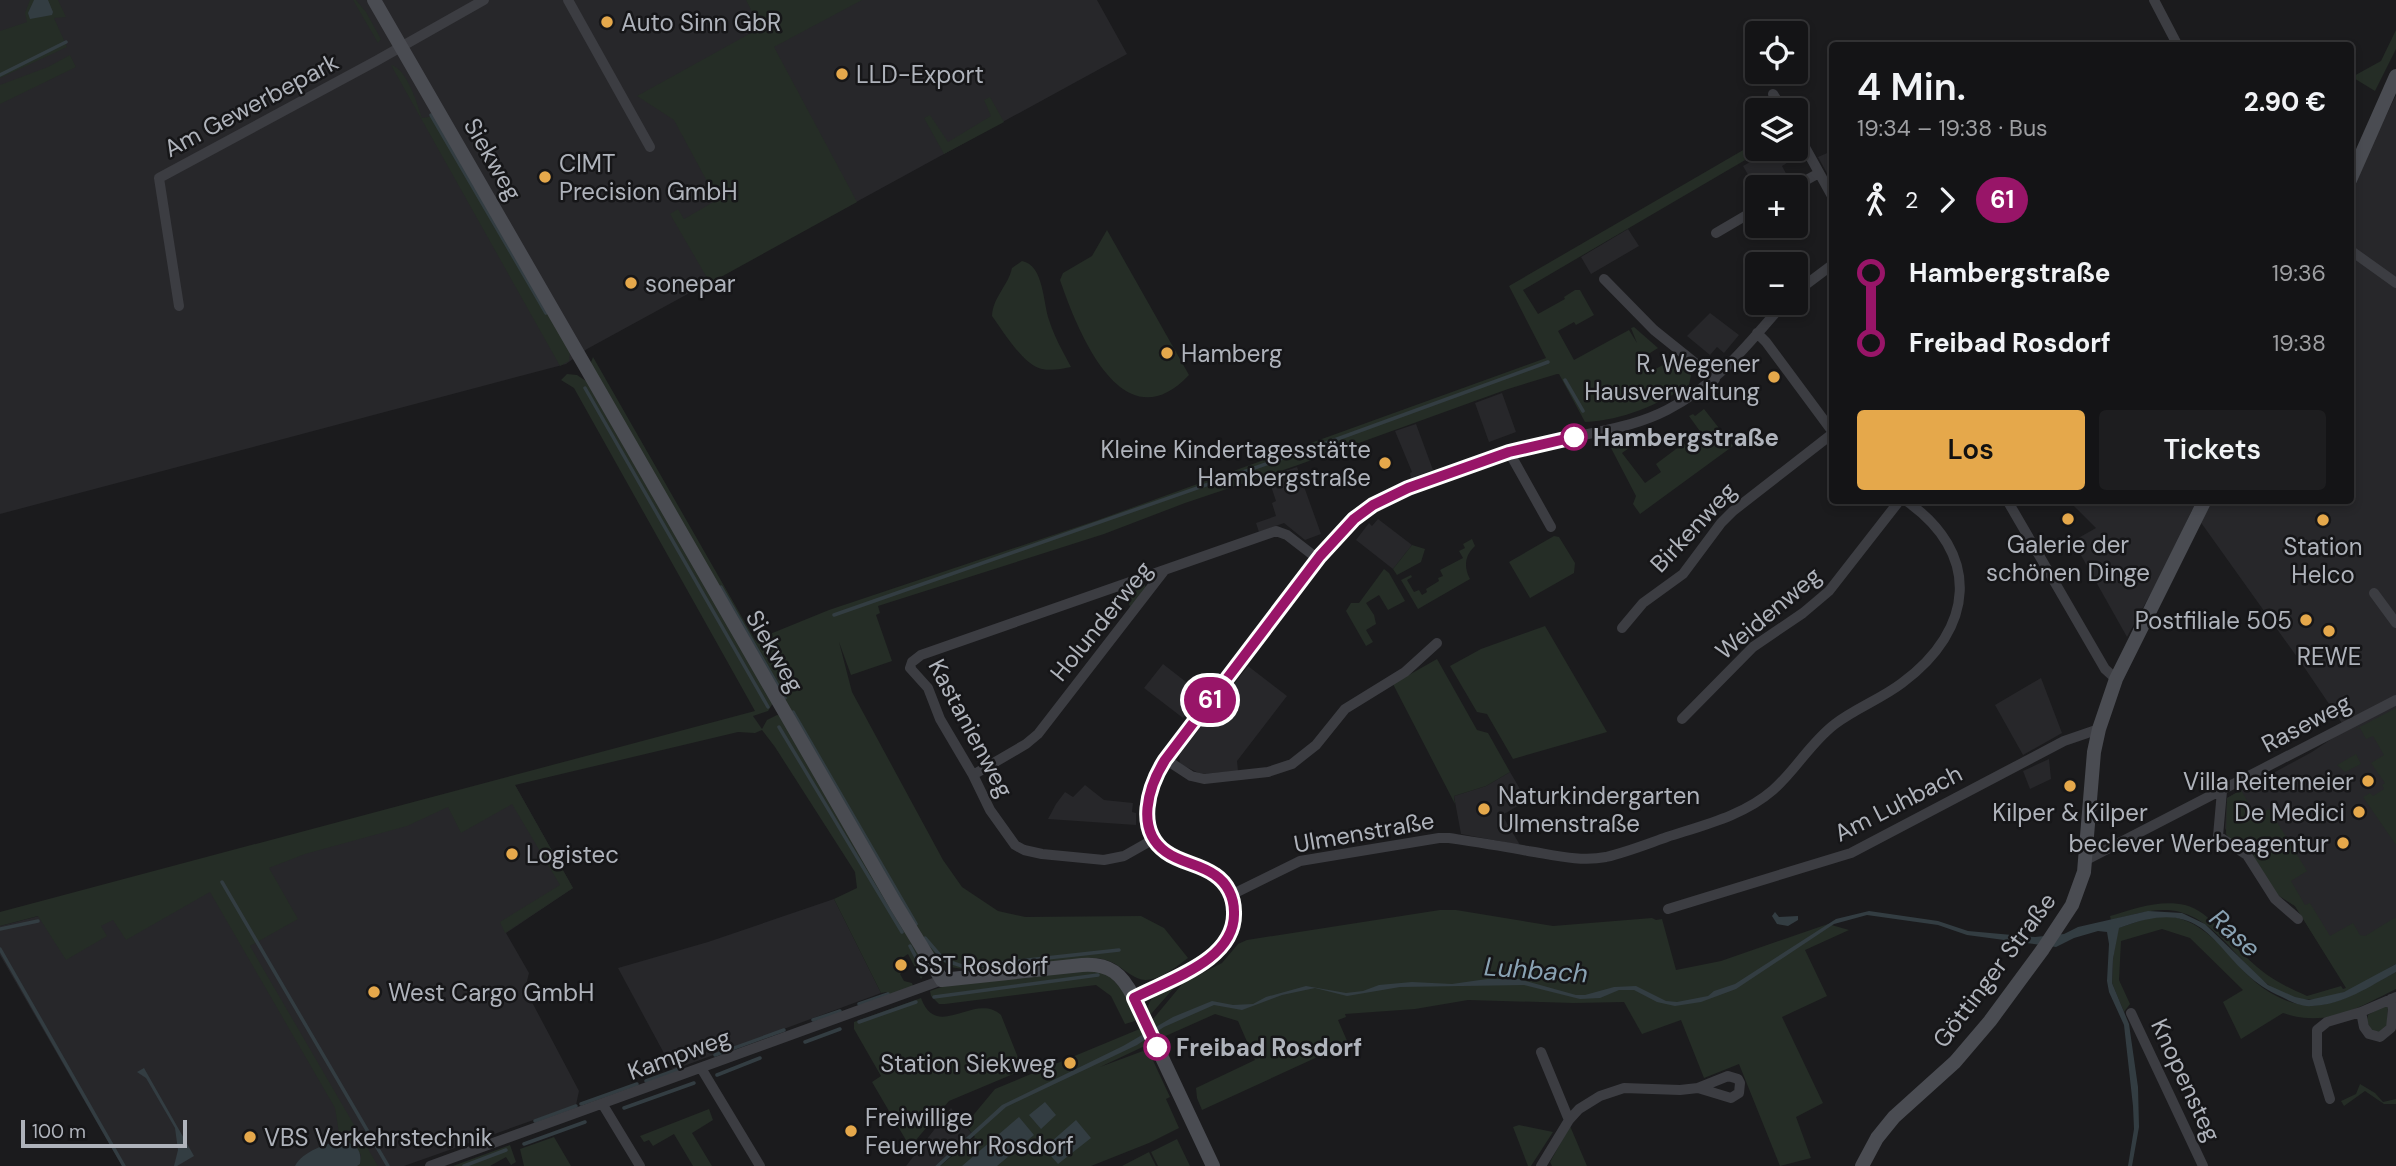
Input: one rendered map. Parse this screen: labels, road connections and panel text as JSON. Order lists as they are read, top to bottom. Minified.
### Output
{"streets":{"street":["Am Gewerbepark","Siekweg","Birkenweg","Weidenweg","Holunderweg","Raseweg","Kastanienweg","Am Luhbach","Ulmenstraße","Göttinger Straße","Kampweg","Knopensteg"]},"crossings":[["Am Gewerbepark","Siekweg"],["Siekweg","Kampweg"],["Holunderweg","Kastanienweg"],["Raseweg","Göttinger Straße"],["Am Luhbach","Göttinger Straße"]],"water":["Rase","Luhbach"],"places":["Auto Sinn GbR","LLD-Export","CIMT Precision GmbH","sonepar","Hamberg","R. Wegener Hausverwaltung","Hambergstraße","Kleine Kindertagesstätte Hambergstraße","Galerie der schönen Dinge","Station Helco","Postfiliale 505","REWE","Villa Reitemeier","Kilper & Kilper","Naturkindergarten Ulmenstraße","De Medici","beclever Werbeagentur","Logistec","SST Rosdorf","West Cargo GmbH","Freibad Rosdorf","Station Siekweg","Freiwillige Feuerwehr Rosdorf","VBS Verkehrstechnik"],"lines":["bus line 61"],"scale_bar":"100 m","page":{"on_map":"61","map_buttons":["+","−"],"heading":["4 Min.","19:34 – 19:38 · Bus","2.90 €"],"legs":["2","61"],"list":[{"name":"Hambergstraße","value":"19:36"},{"name":"Freibad Rosdorf","value":"19:38"}],"buttons":["Los","Tickets"],"scale":"100 m"}}
